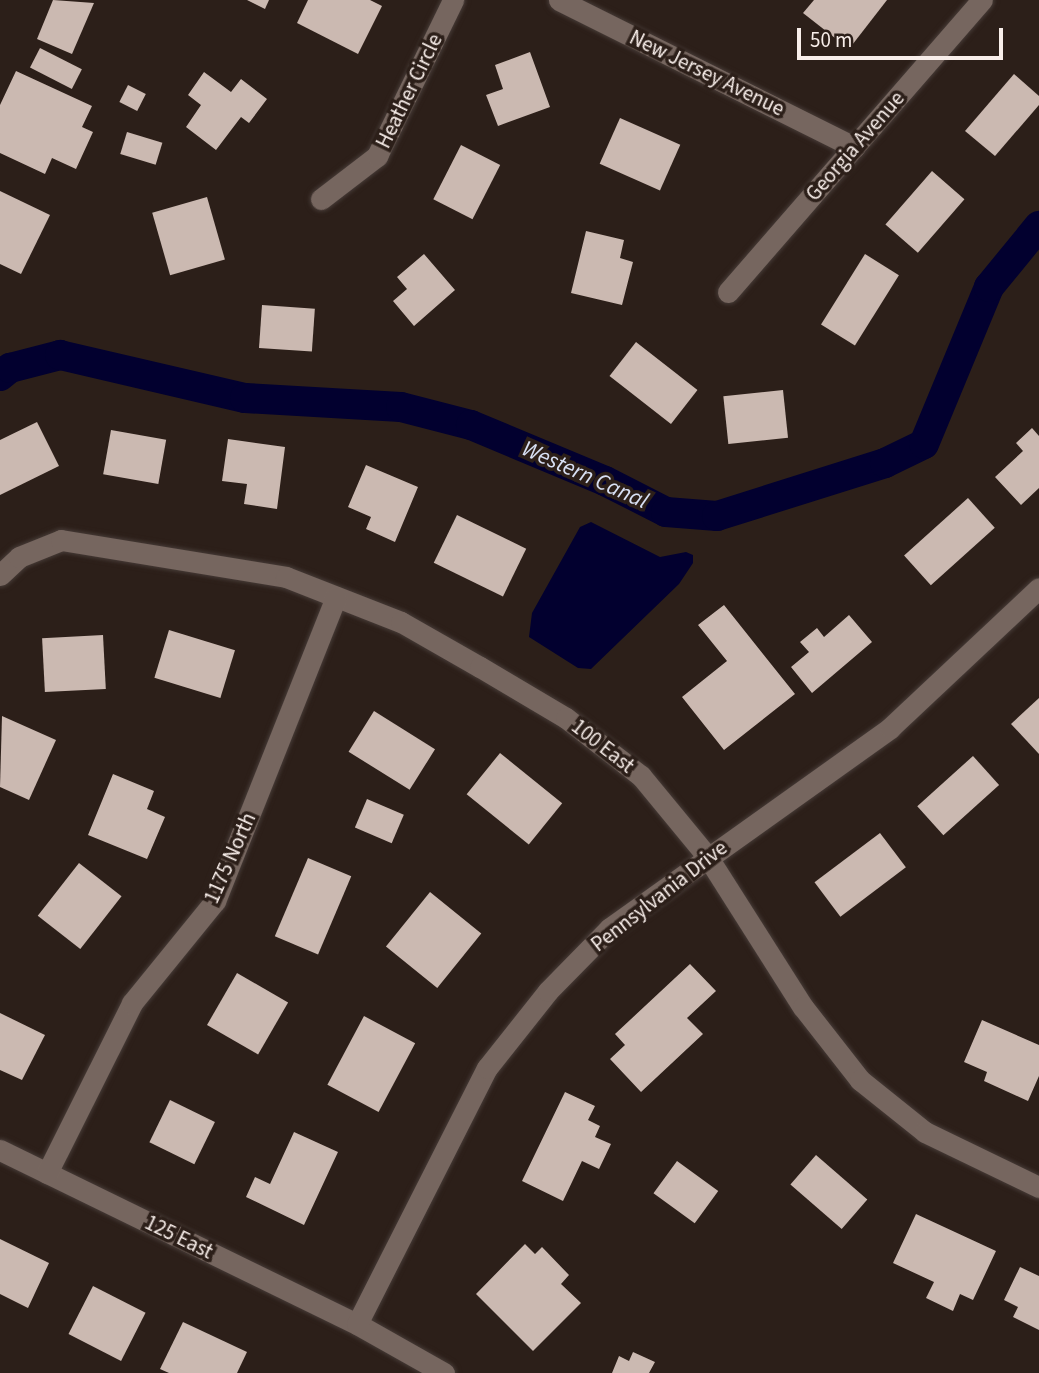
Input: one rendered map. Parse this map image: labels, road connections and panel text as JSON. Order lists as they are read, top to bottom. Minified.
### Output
{"streets":{"street":["New Jersey Avenue","Heather Circle","Georgia Avenue","100 East","1175 North","Pennsylvania Drive","125 East"]},"crossings":[["New Jersey Avenue","Georgia Avenue"],["100 East","1175 North"],["100 East","Pennsylvania Drive"],["1175 North","125 East"],["Pennsylvania Drive","125 East"]],"water":["Western Canal"],"scale_bar":"50 m"}
